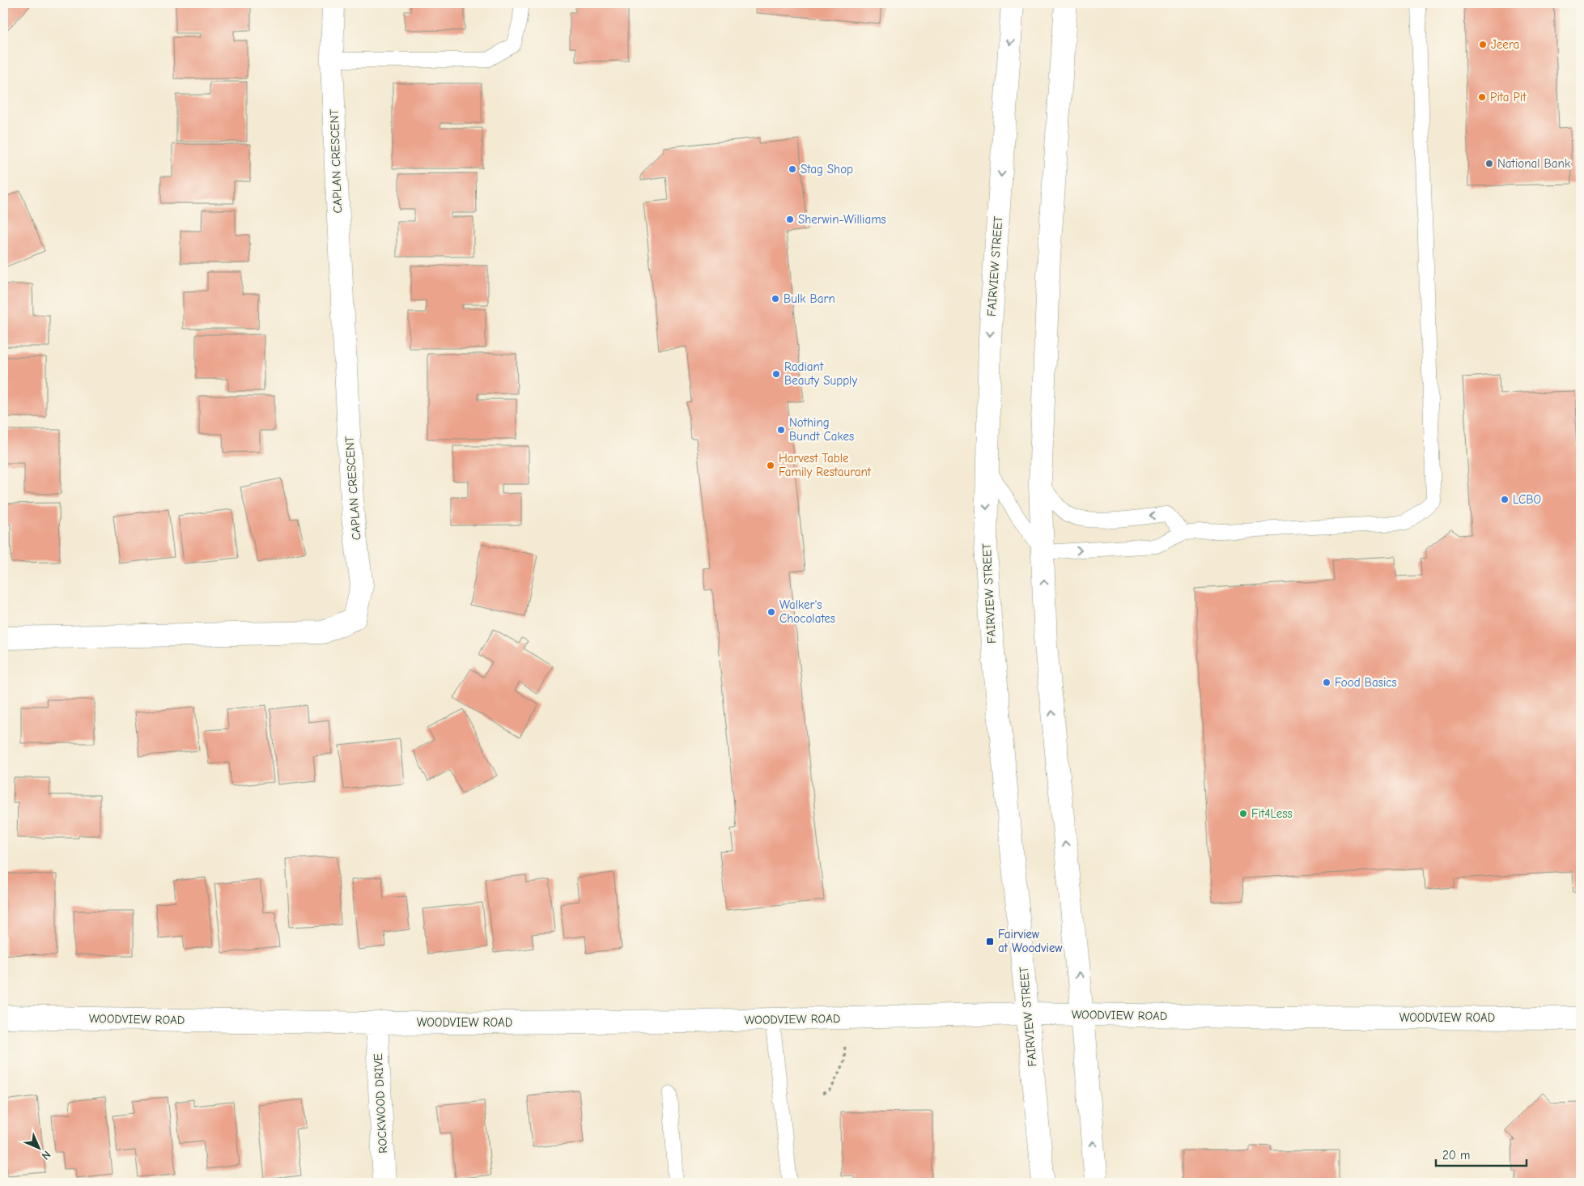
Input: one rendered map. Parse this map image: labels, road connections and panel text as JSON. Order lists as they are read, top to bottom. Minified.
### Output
{"streets":{"street":["CAPLAN CRESCENT","FAIRVIEW STREET","WOODVIEW ROAD","ROCKWOOD DRIVE"]},"crossings":[["FAIRVIEW STREET","WOODVIEW ROAD"],["WOODVIEW ROAD","ROCKWOOD DRIVE"]],"places":{"other":["Jeera","Pita Pit","National Bank","Stag Shop","Sherwin-Williams","Bulk Barn","Radiant Beauty Supply","Nothing Bundt Cakes","Harvest Table Family Restaurant","LCBO","Walker's Chocolates","Food Basics","Fit4Less"],"transit":["Fairview at Woodview"]},"scale_bar":"20 m","north":"bottom right"}
